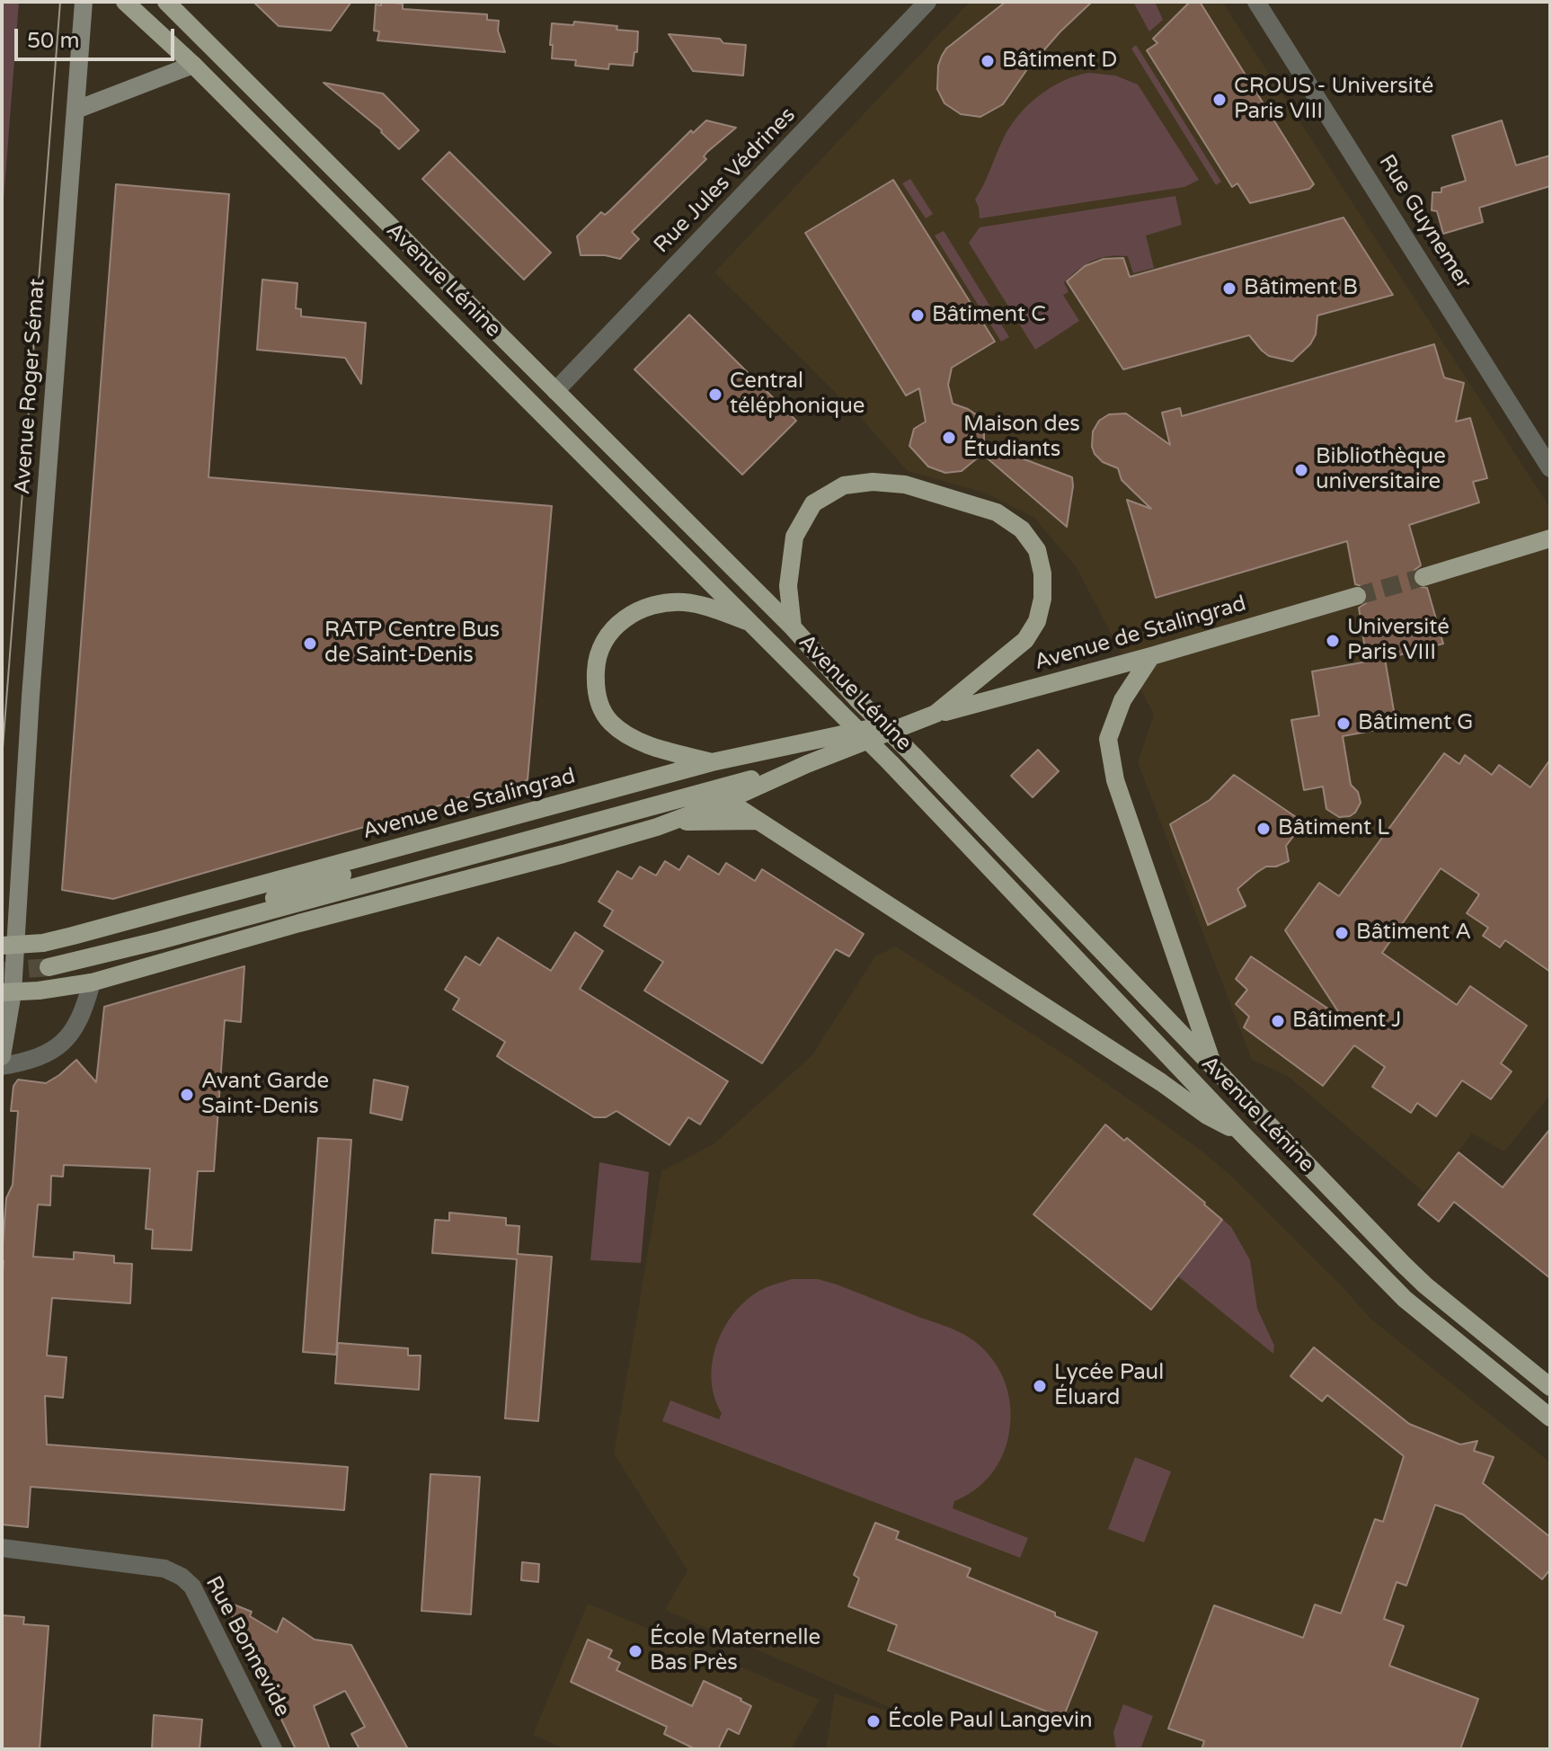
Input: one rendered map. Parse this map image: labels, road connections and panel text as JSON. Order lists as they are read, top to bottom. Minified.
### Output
{"streets":{"main road":["Avenue Lénine","Avenue de Stalingrad"],"street":["Rue Jules Védrines","Rue Guynemer","Avenue Roger Sémat","Rue Bonnevide"]},"crossings":[["Rue Jules Védrines","Avenue Lénine"],["Avenue Roger Sémat","Avenue de Stalingrad"]],"places":["Bâtiment D","CROUS - Université Paris VIII","Bâtiment B","Bâtiment C","Central téléphonique","Maison des Étudiants","Bibliothèque universitaire","Université Paris VIII","RATP Centre Bus de Saint-Denis","Bâtiment G","Bâtiment L","Bâtiment A","Bâtiment J","Avant Garde Saint-Denis","Lycée Paul Éluard","École Maternelle Bas Près","École Paul Langevin"],"scale_bar":"50 m"}
